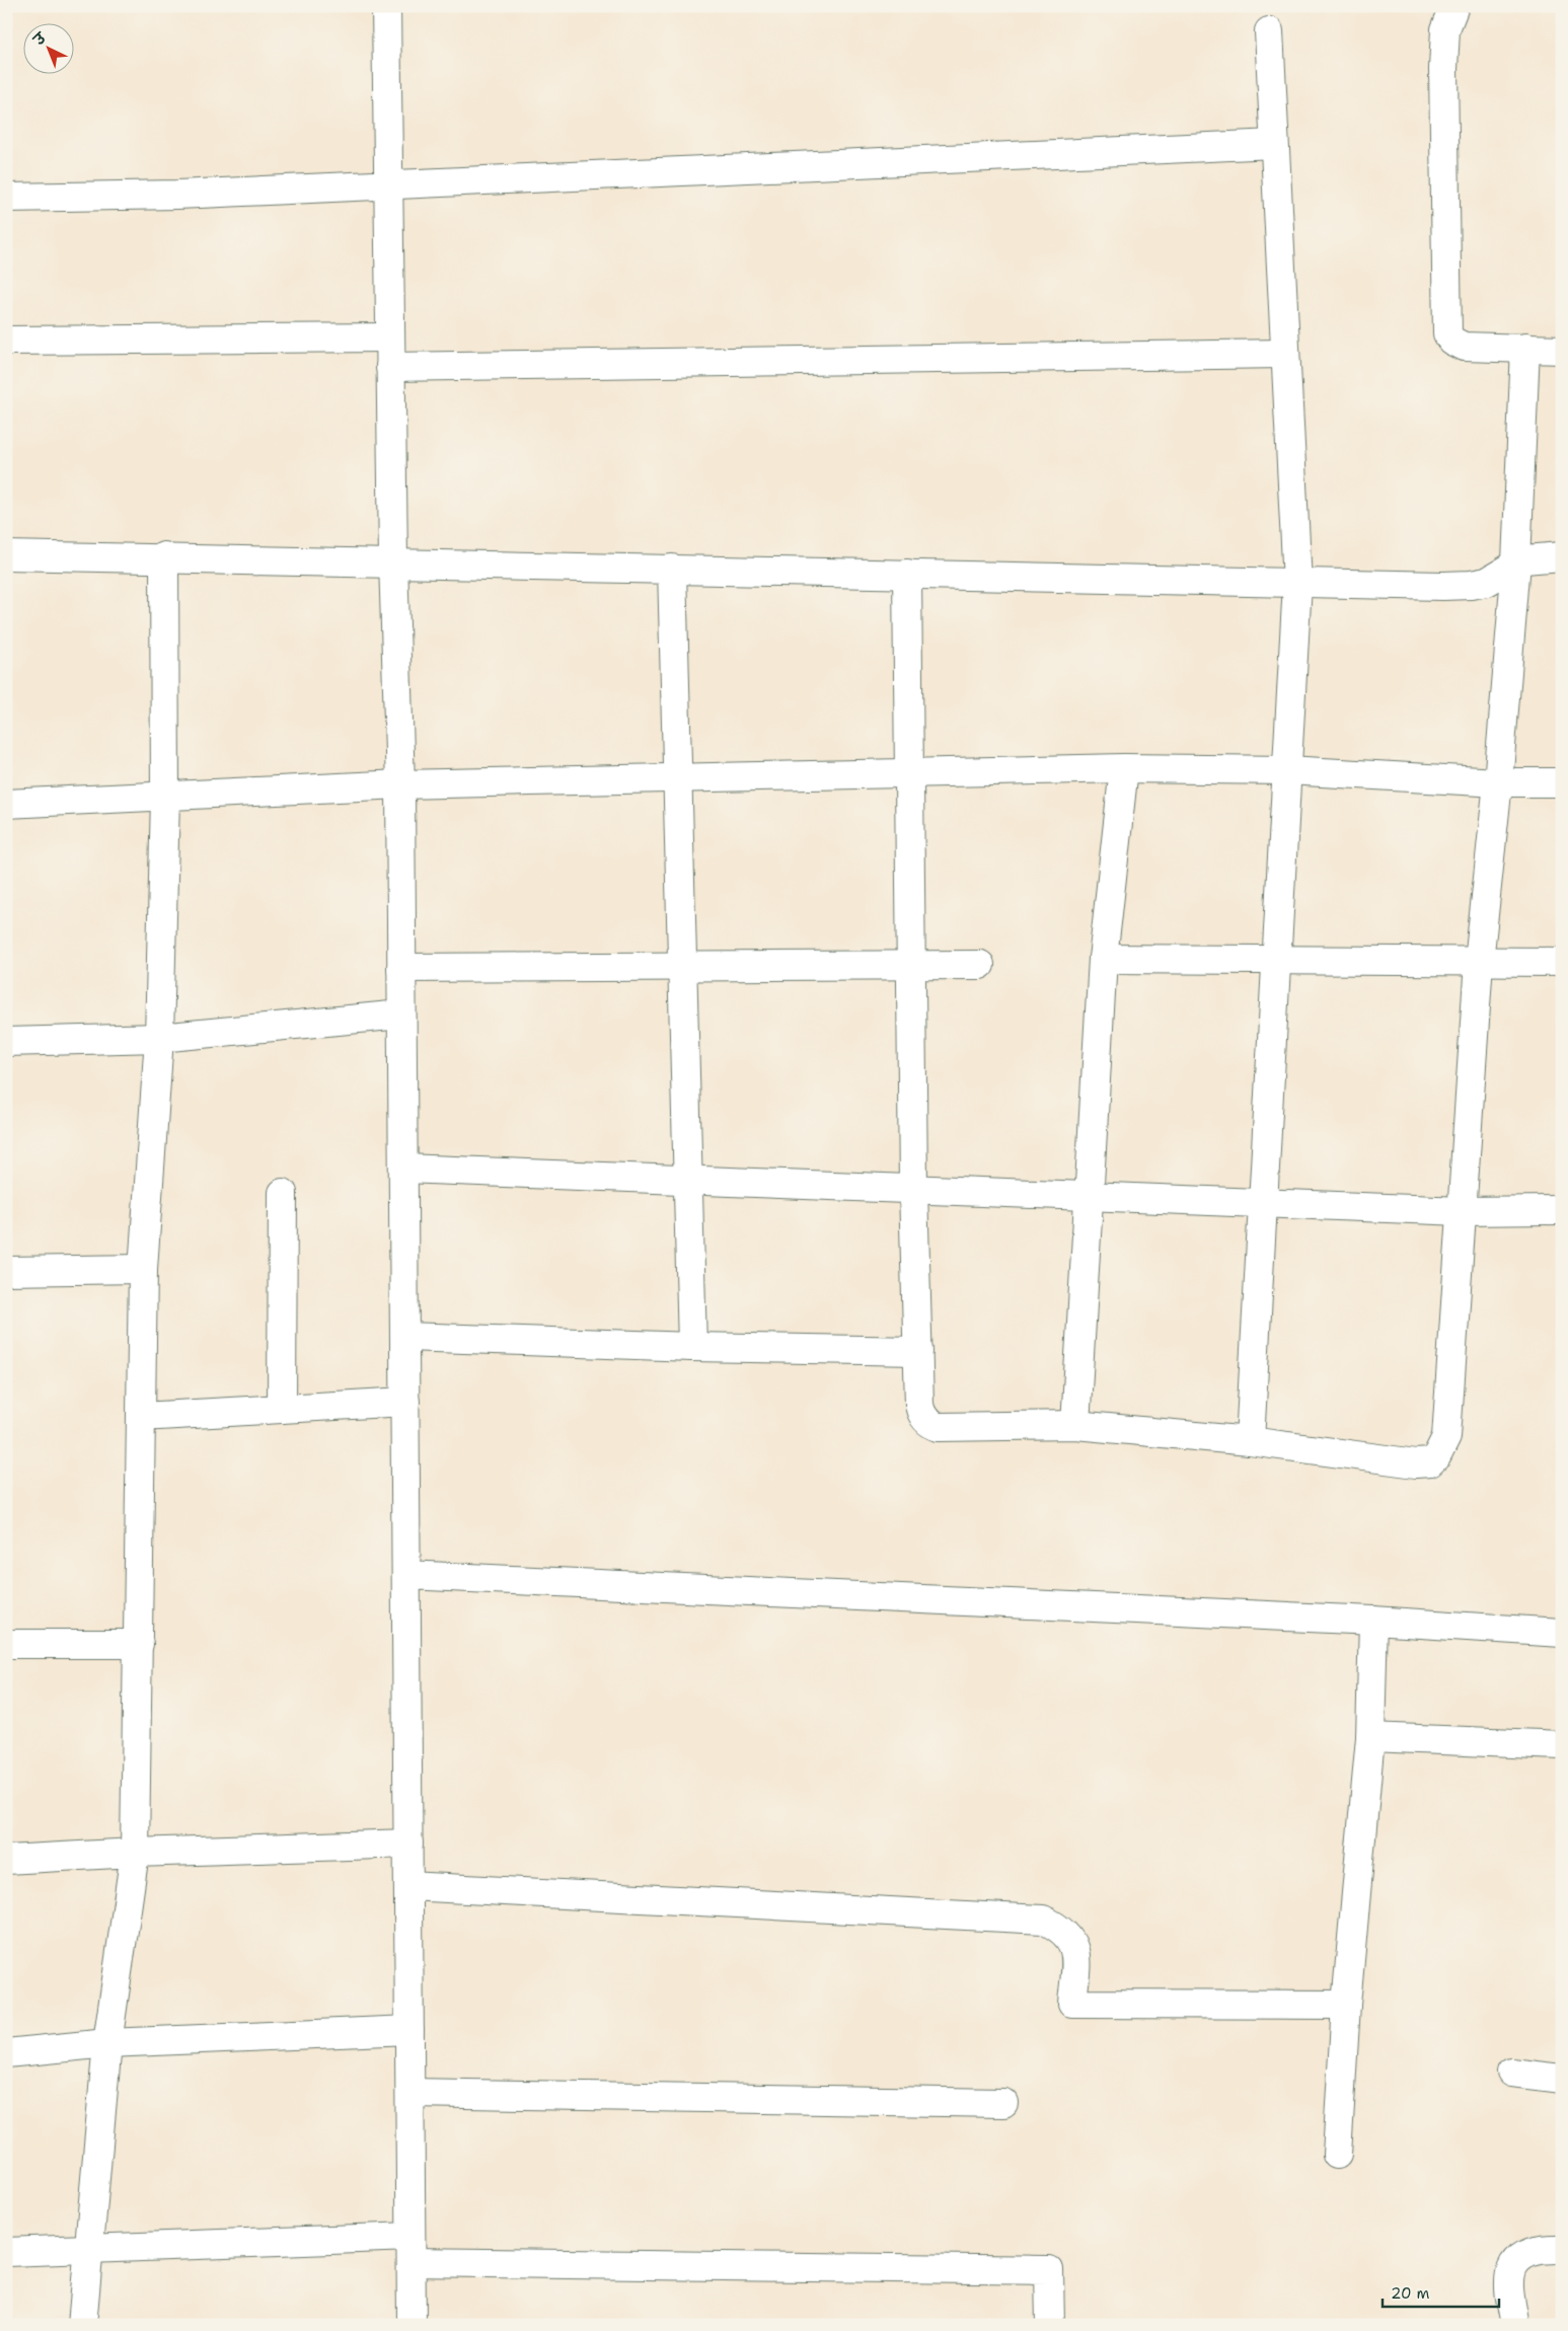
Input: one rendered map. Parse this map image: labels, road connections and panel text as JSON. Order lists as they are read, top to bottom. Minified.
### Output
{"scale_bar":"20 m","north":"top left"}
